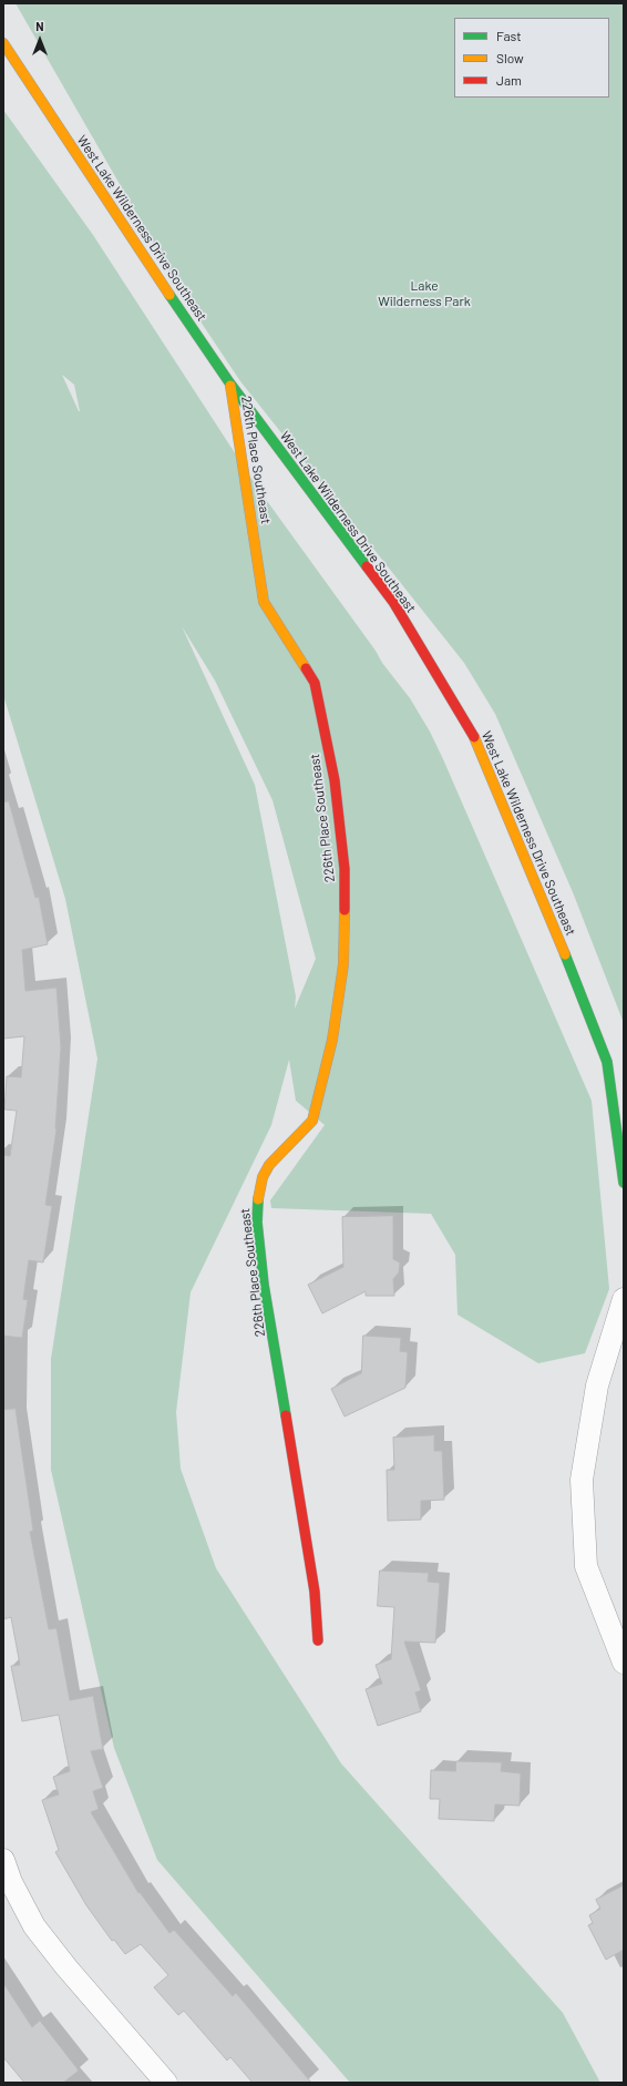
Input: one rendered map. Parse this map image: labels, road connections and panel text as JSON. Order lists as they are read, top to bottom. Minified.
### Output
{"streets":{"street":["West Lake Wilderness Drive Southeast","226th Place Southeast"]},"crossings":[["West Lake Wilderness Drive Southeast","226th Place Southeast"]],"parks":["Lake Wilderness Park"],"legend":["Fast","Slow","Jam"],"north":"top"}
